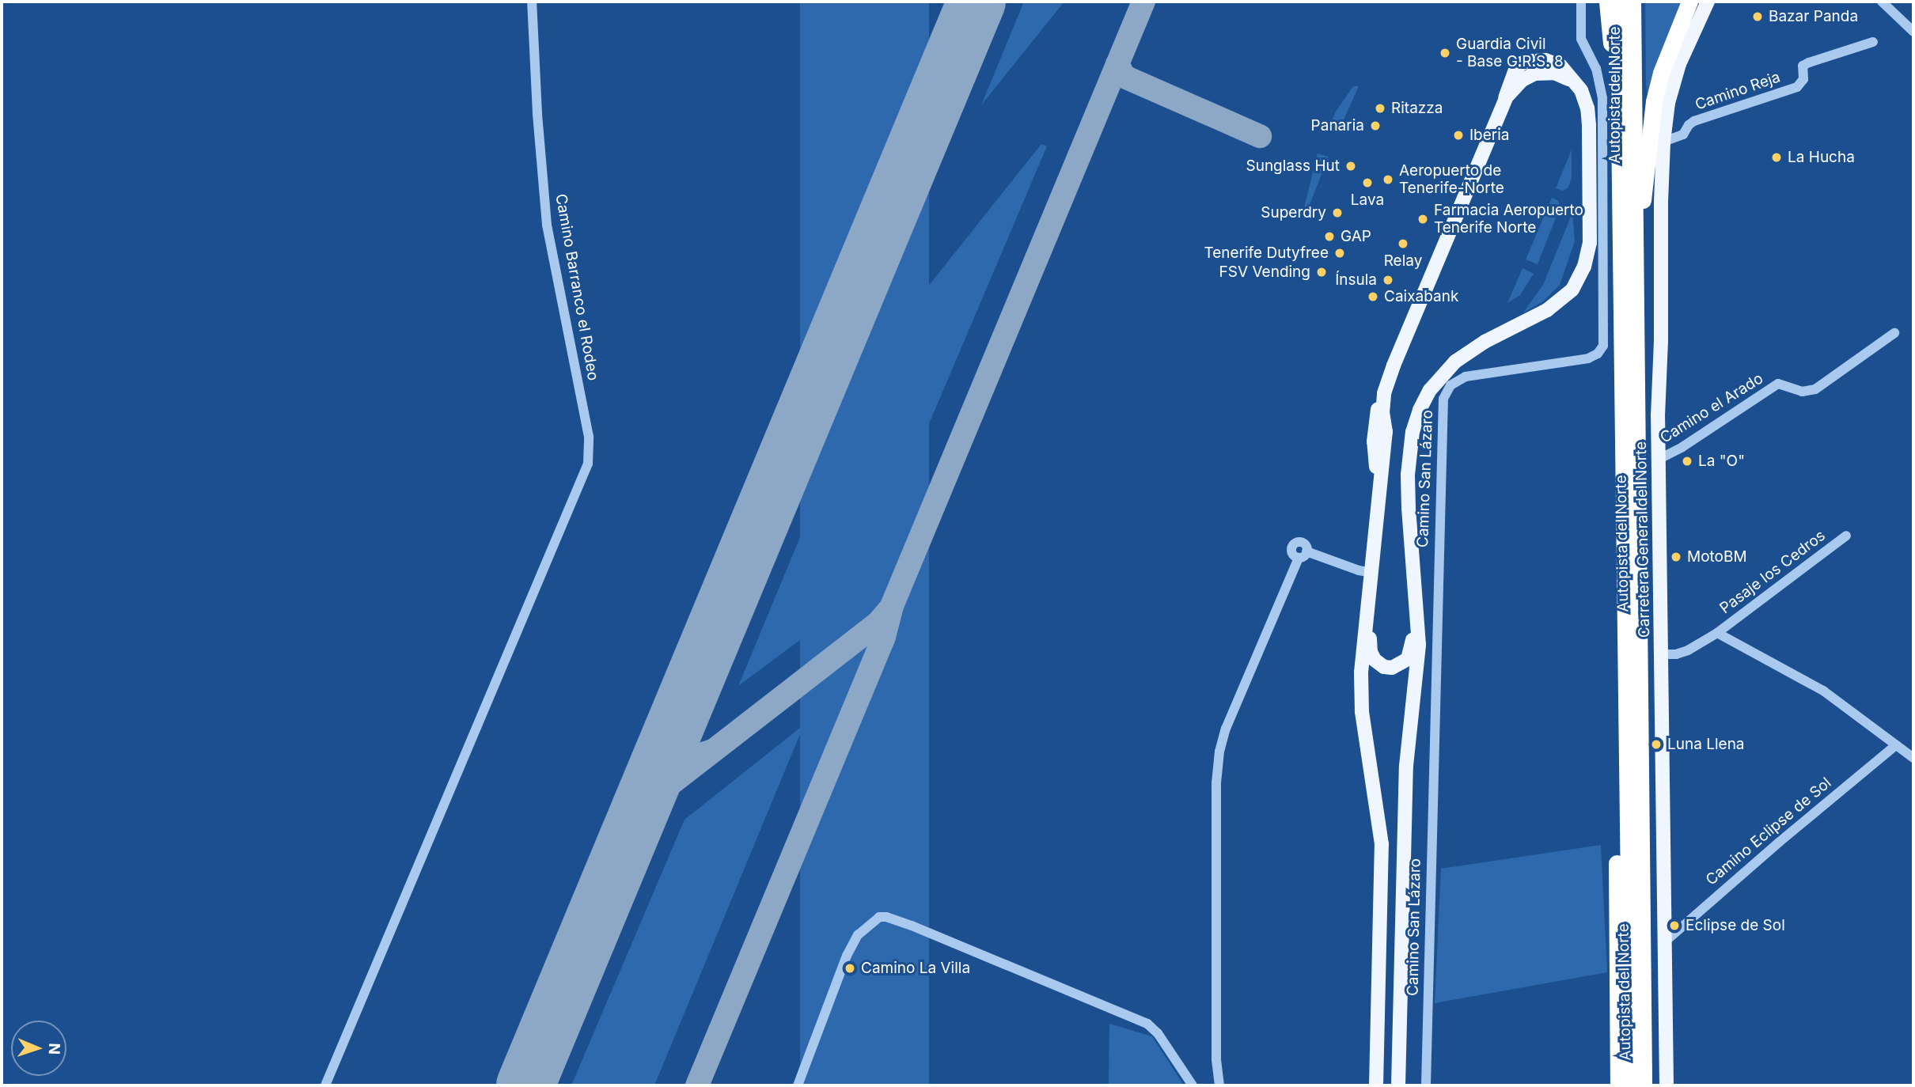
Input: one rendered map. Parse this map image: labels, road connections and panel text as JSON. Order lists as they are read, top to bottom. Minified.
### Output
{"streets":{"highway":["Autopista del Norte"],"main road":["Carretera General del Norte"],"street":["Camino Reja","Camino Barranco el Rodeo","Camino el Arado","Camino San Lázaro","Pasaje los Cedros","Camino Eclipse de Sol"]},"crossings":[["Camino Reja","Carretera General del Norte"],["Camino el Arado","Carretera General del Norte"],["Carretera General del Norte","Pasaje los Cedros"],["Carretera General del Norte","Camino Eclipse de Sol"]],"places":["Bazar Panda","Guardia Civil - Base G.R.S. 8","Ritazza","Panaria","Iberia","La Hucha","Sunglass Hut","Aeropuerto de Tenerife-Norte","Lava","Superdry","Farmacia Aeropuerto Tenerife Norte","GAP","Relay","Tenerife Dutyfree","FSV Vending","Ínsula","Caixabank","La \"O\"","MotoBM","Luna Llena","Eclipse de Sol","Camino La Villa"],"north":"right"}
